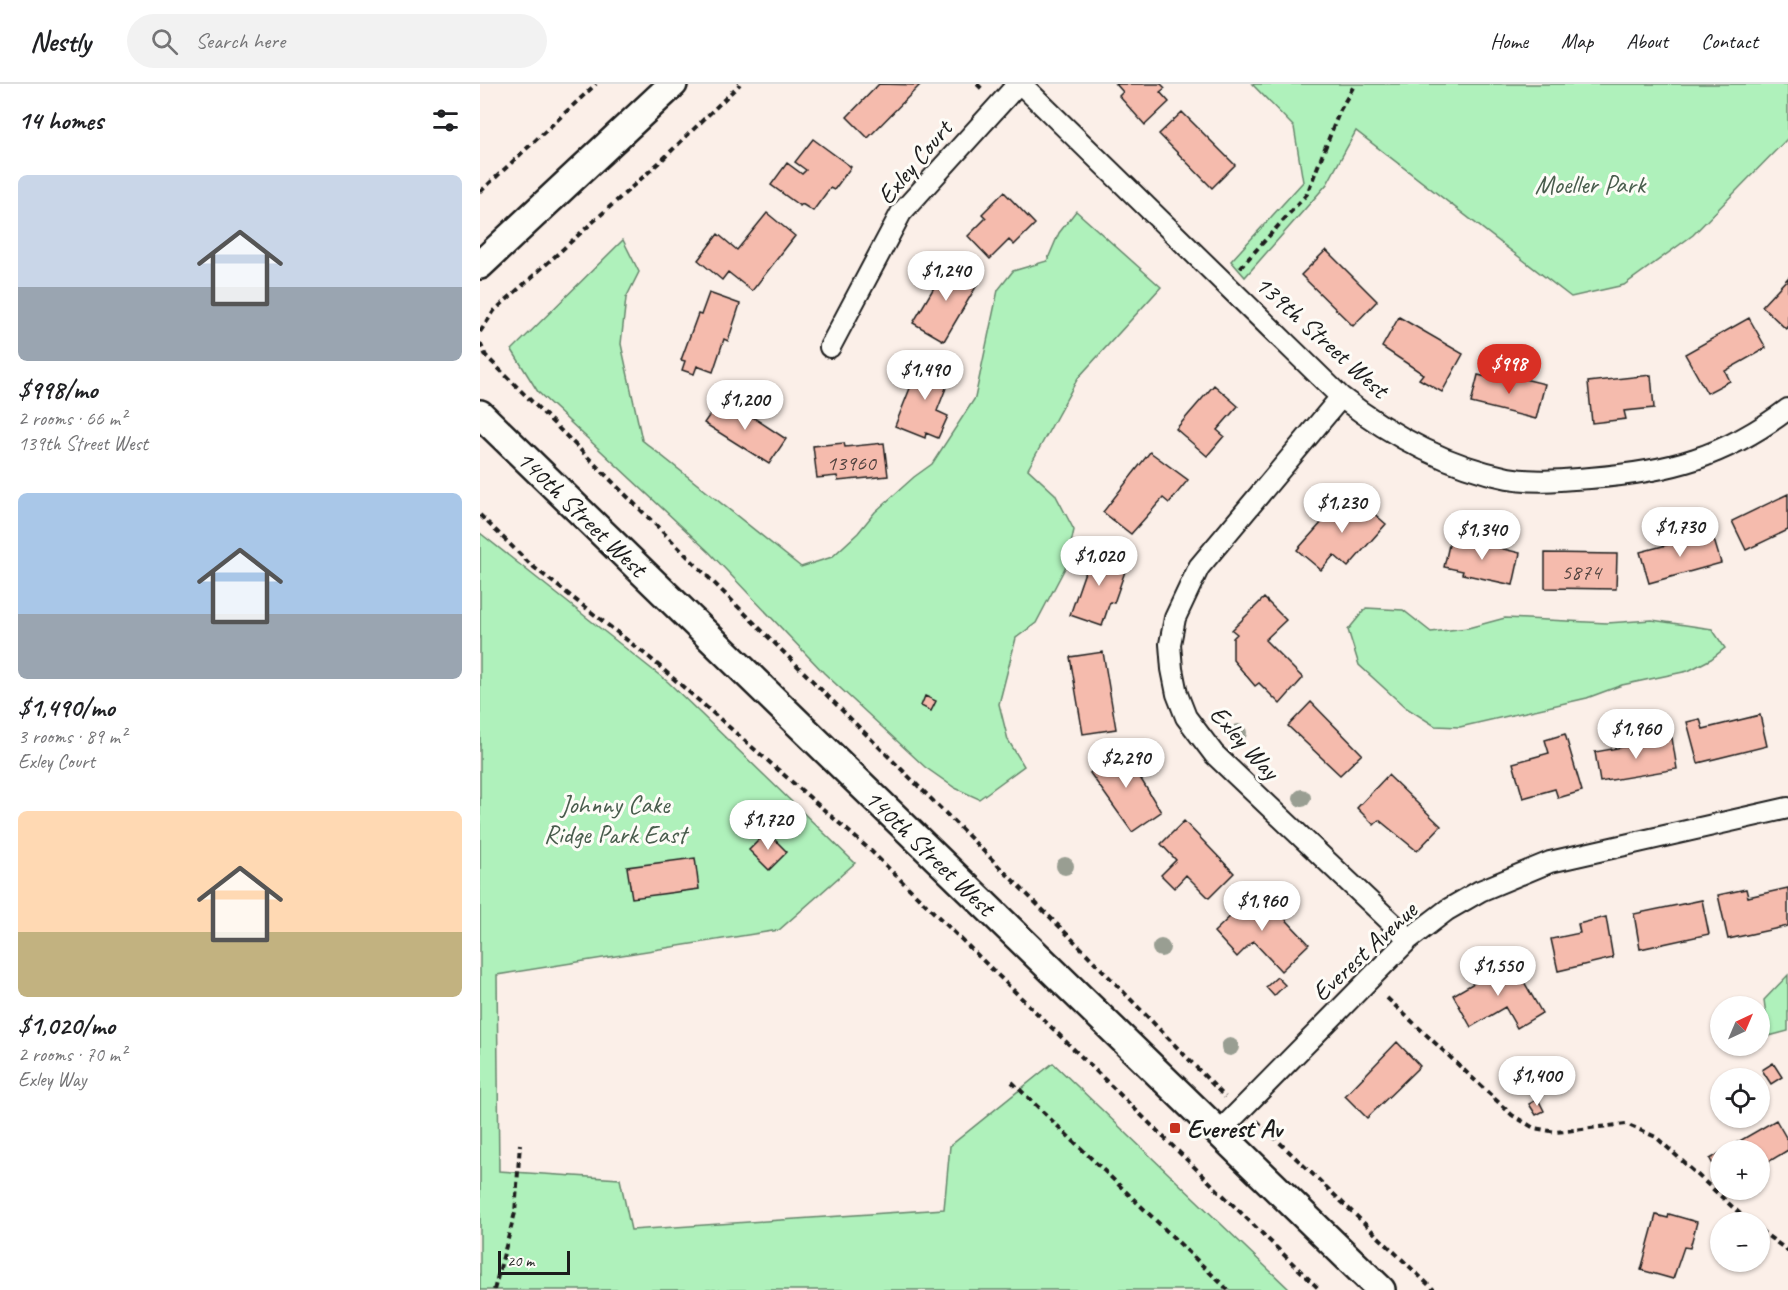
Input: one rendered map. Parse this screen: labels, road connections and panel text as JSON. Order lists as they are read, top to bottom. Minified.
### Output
{"streets":{"street":["Exley Court","139th Street West","140th Street West","Exley Way","Everest Avenue"]},"crossings":[["Exley Court","139th Street West"],["139th Street West","Exley Way"],["140th Street West","Everest Avenue"],["Exley Way","Everest Avenue"]],"parks":["Moeller Park","Johnny Cake Ridge Park East"],"places":{"transit":["Everest Av"]},"house_numbers":["13960","5874"],"scale_bar":"20 m","north":"top right","page":{"header":"Nestly","search":"Search here","nav":["Home","Map","About","Contact"],"heading":"14 homes","list":[{"name":"$998/mo","note":"2 rooms · 66 m² · 139th Street West"},{"name":"$1,490/mo","note":"3 rooms · 89 m² · Exley Court"},{"name":"$1,020/mo","note":"2 rooms · 70 m² · Exley Way"}],"price":["$1,240","$998","$1,490","$1,200","$1,230","$1,730","$1,340","$1,020","$1,960","$2,290","$1,720","$1,960","$1,550","$1,400"],"map_buttons":["+","−"],"scale":"20 m"}}
